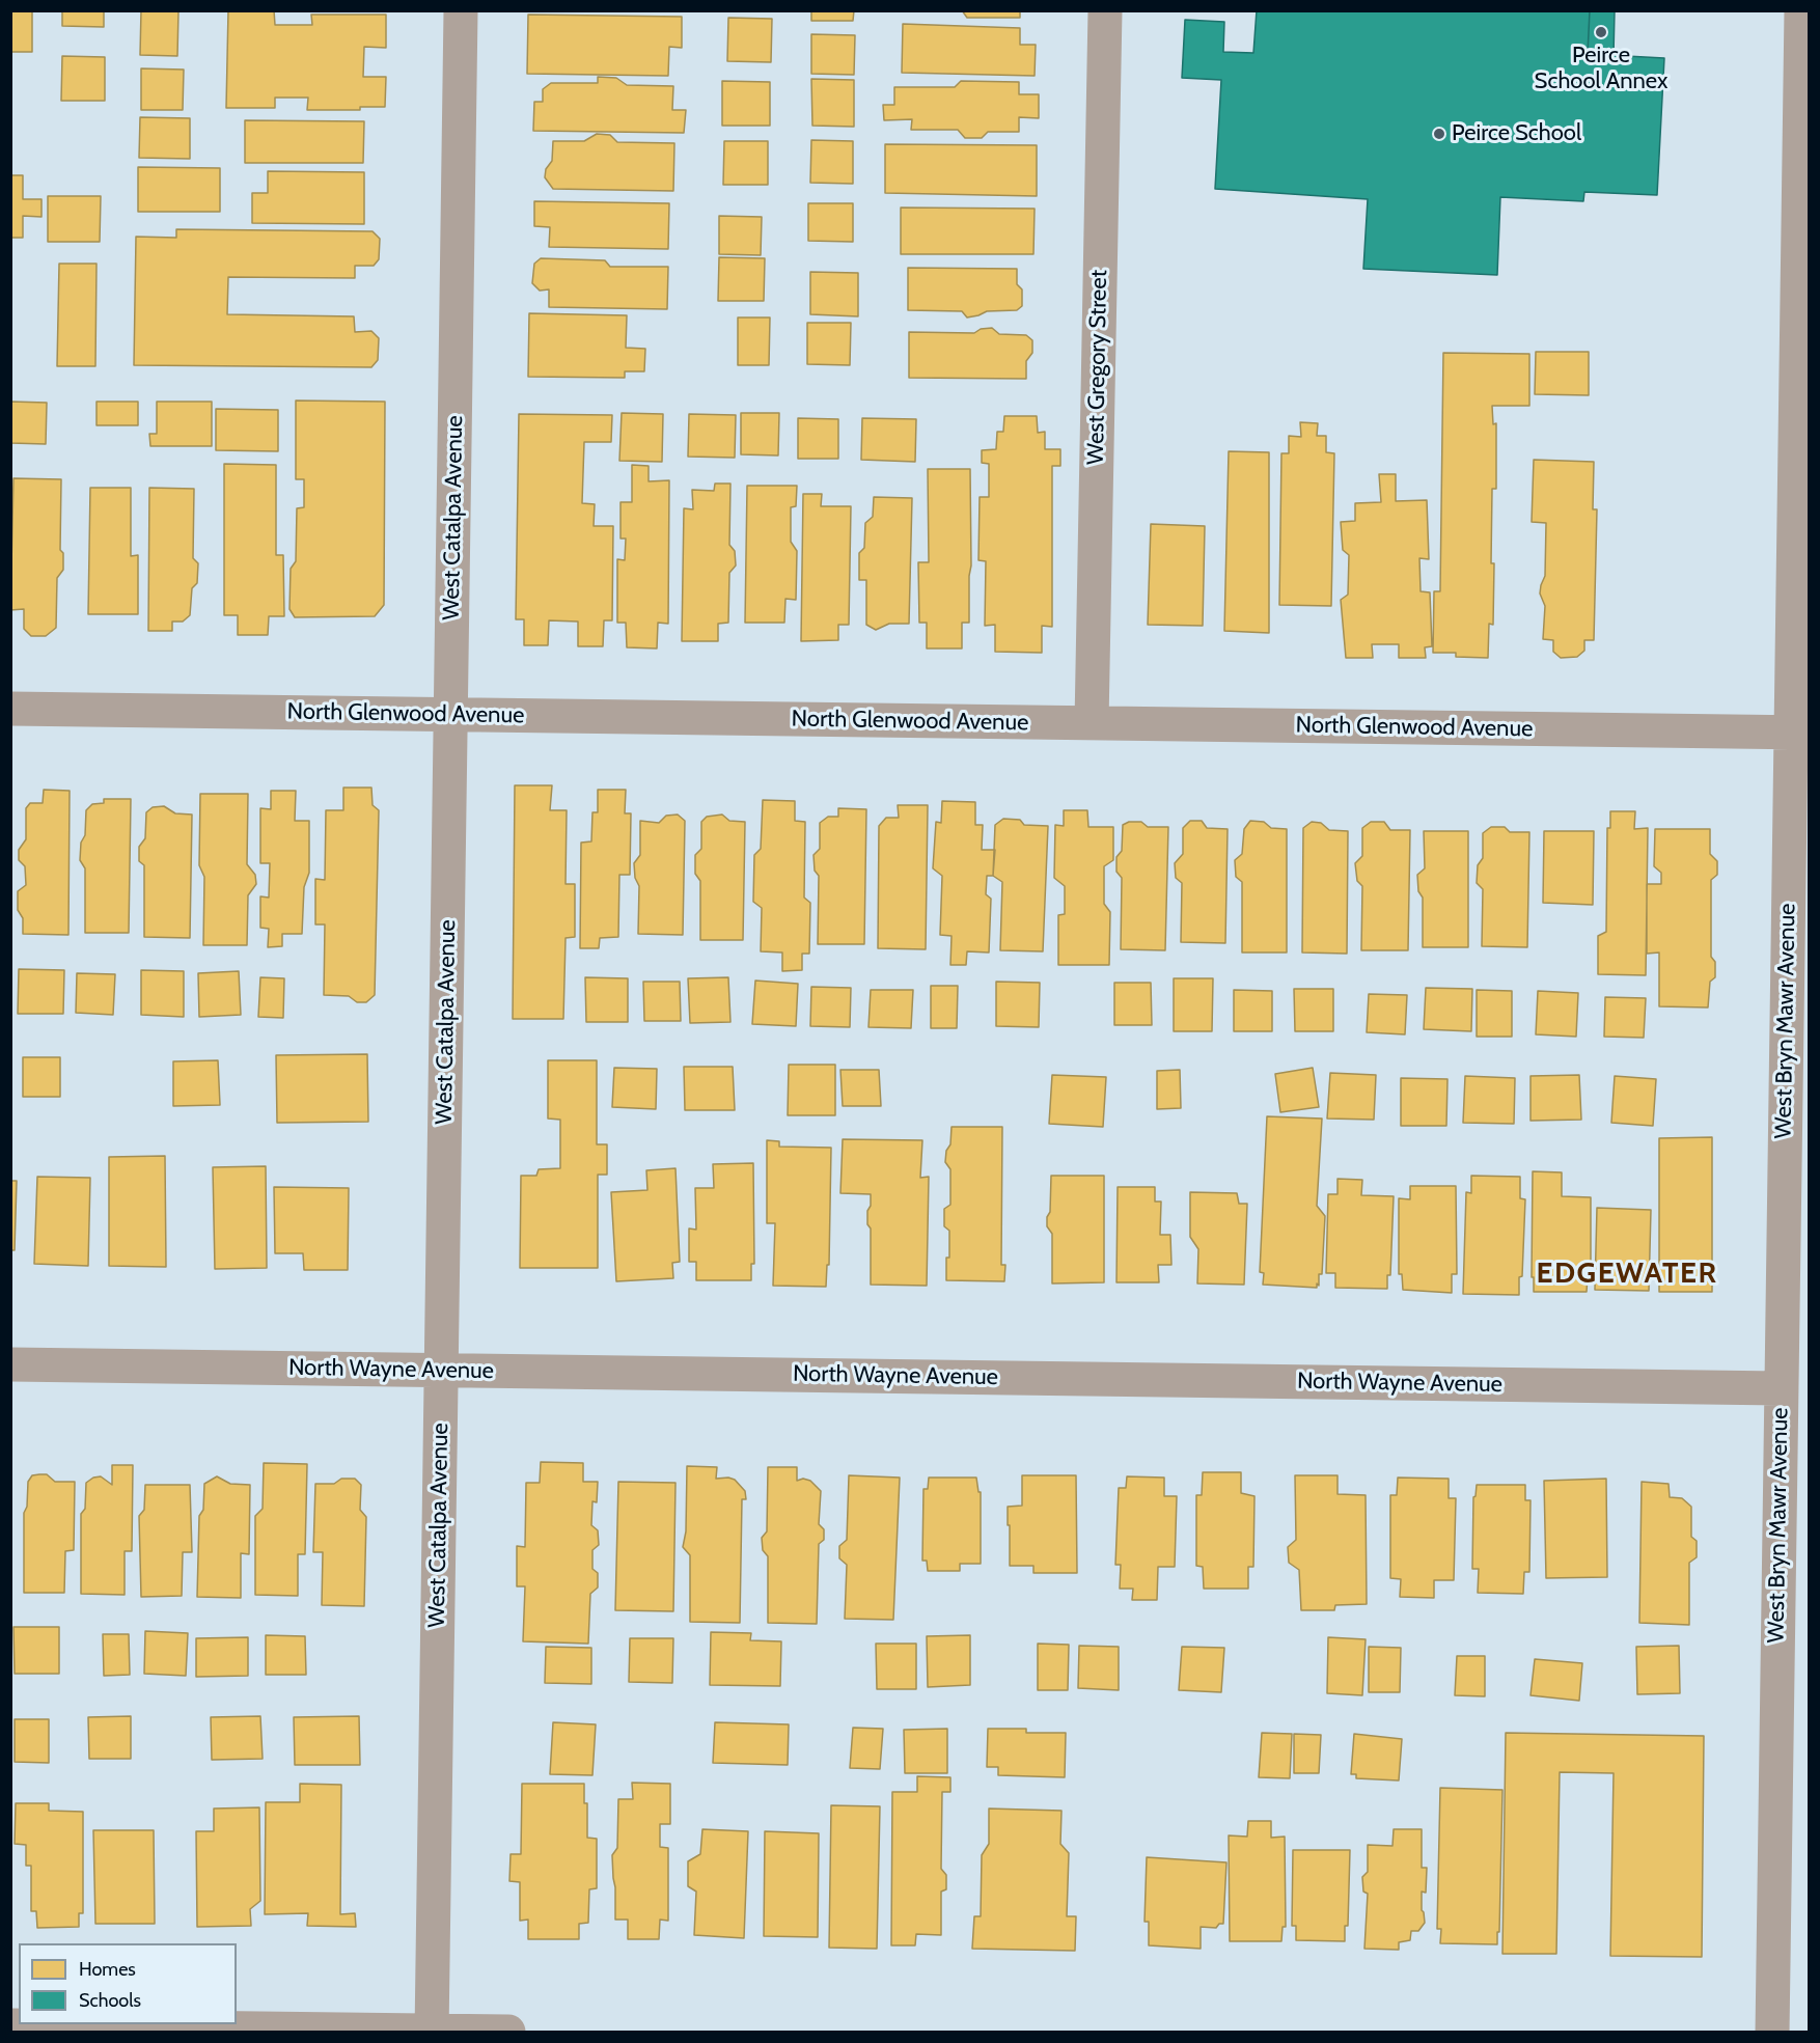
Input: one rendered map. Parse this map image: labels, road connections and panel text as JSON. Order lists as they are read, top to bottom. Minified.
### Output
{"streets":{"street":["West Gregory Street","West Catalpa Avenue","North Glenwood Avenue","West Bryn Mawr Avenue","North Wayne Avenue"]},"crossings":[["West Gregory Street","North Glenwood Avenue"],["West Catalpa Avenue","North Glenwood Avenue"],["West Catalpa Avenue","North Wayne Avenue"],["North Glenwood Avenue","West Bryn Mawr Avenue"],["West Bryn Mawr Avenue","North Wayne Avenue"]],"districts":["EDGEWATER"],"places":["Peirce School Annex","Peirce School"],"legend":["Homes","Schools"]}
